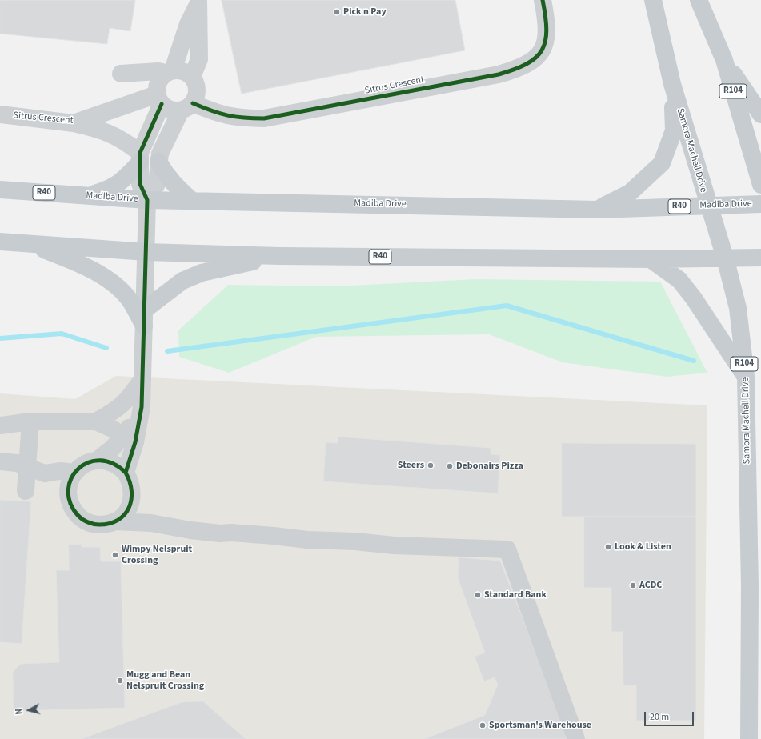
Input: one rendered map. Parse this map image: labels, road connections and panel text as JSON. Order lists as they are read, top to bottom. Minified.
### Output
{"streets":{"main road":["R104","Samora Machell Drive","R40","Madiba Drive"],"street":["Sitrus Crescent"]},"crossings":[["Samora Machell Drive","R40"],["Samora Machell Drive","Madiba Drive"]],"places":["Pick n Pay","Steers","Debonairs Pizza","Look & Listen","Wimpy Nelspruit Crossing","ACDC","Standard Bank","Mugg and Bean Nelspruit Crossing","Sportsman's Warehouse"],"scale_bar":"20 m","north":"left"}
